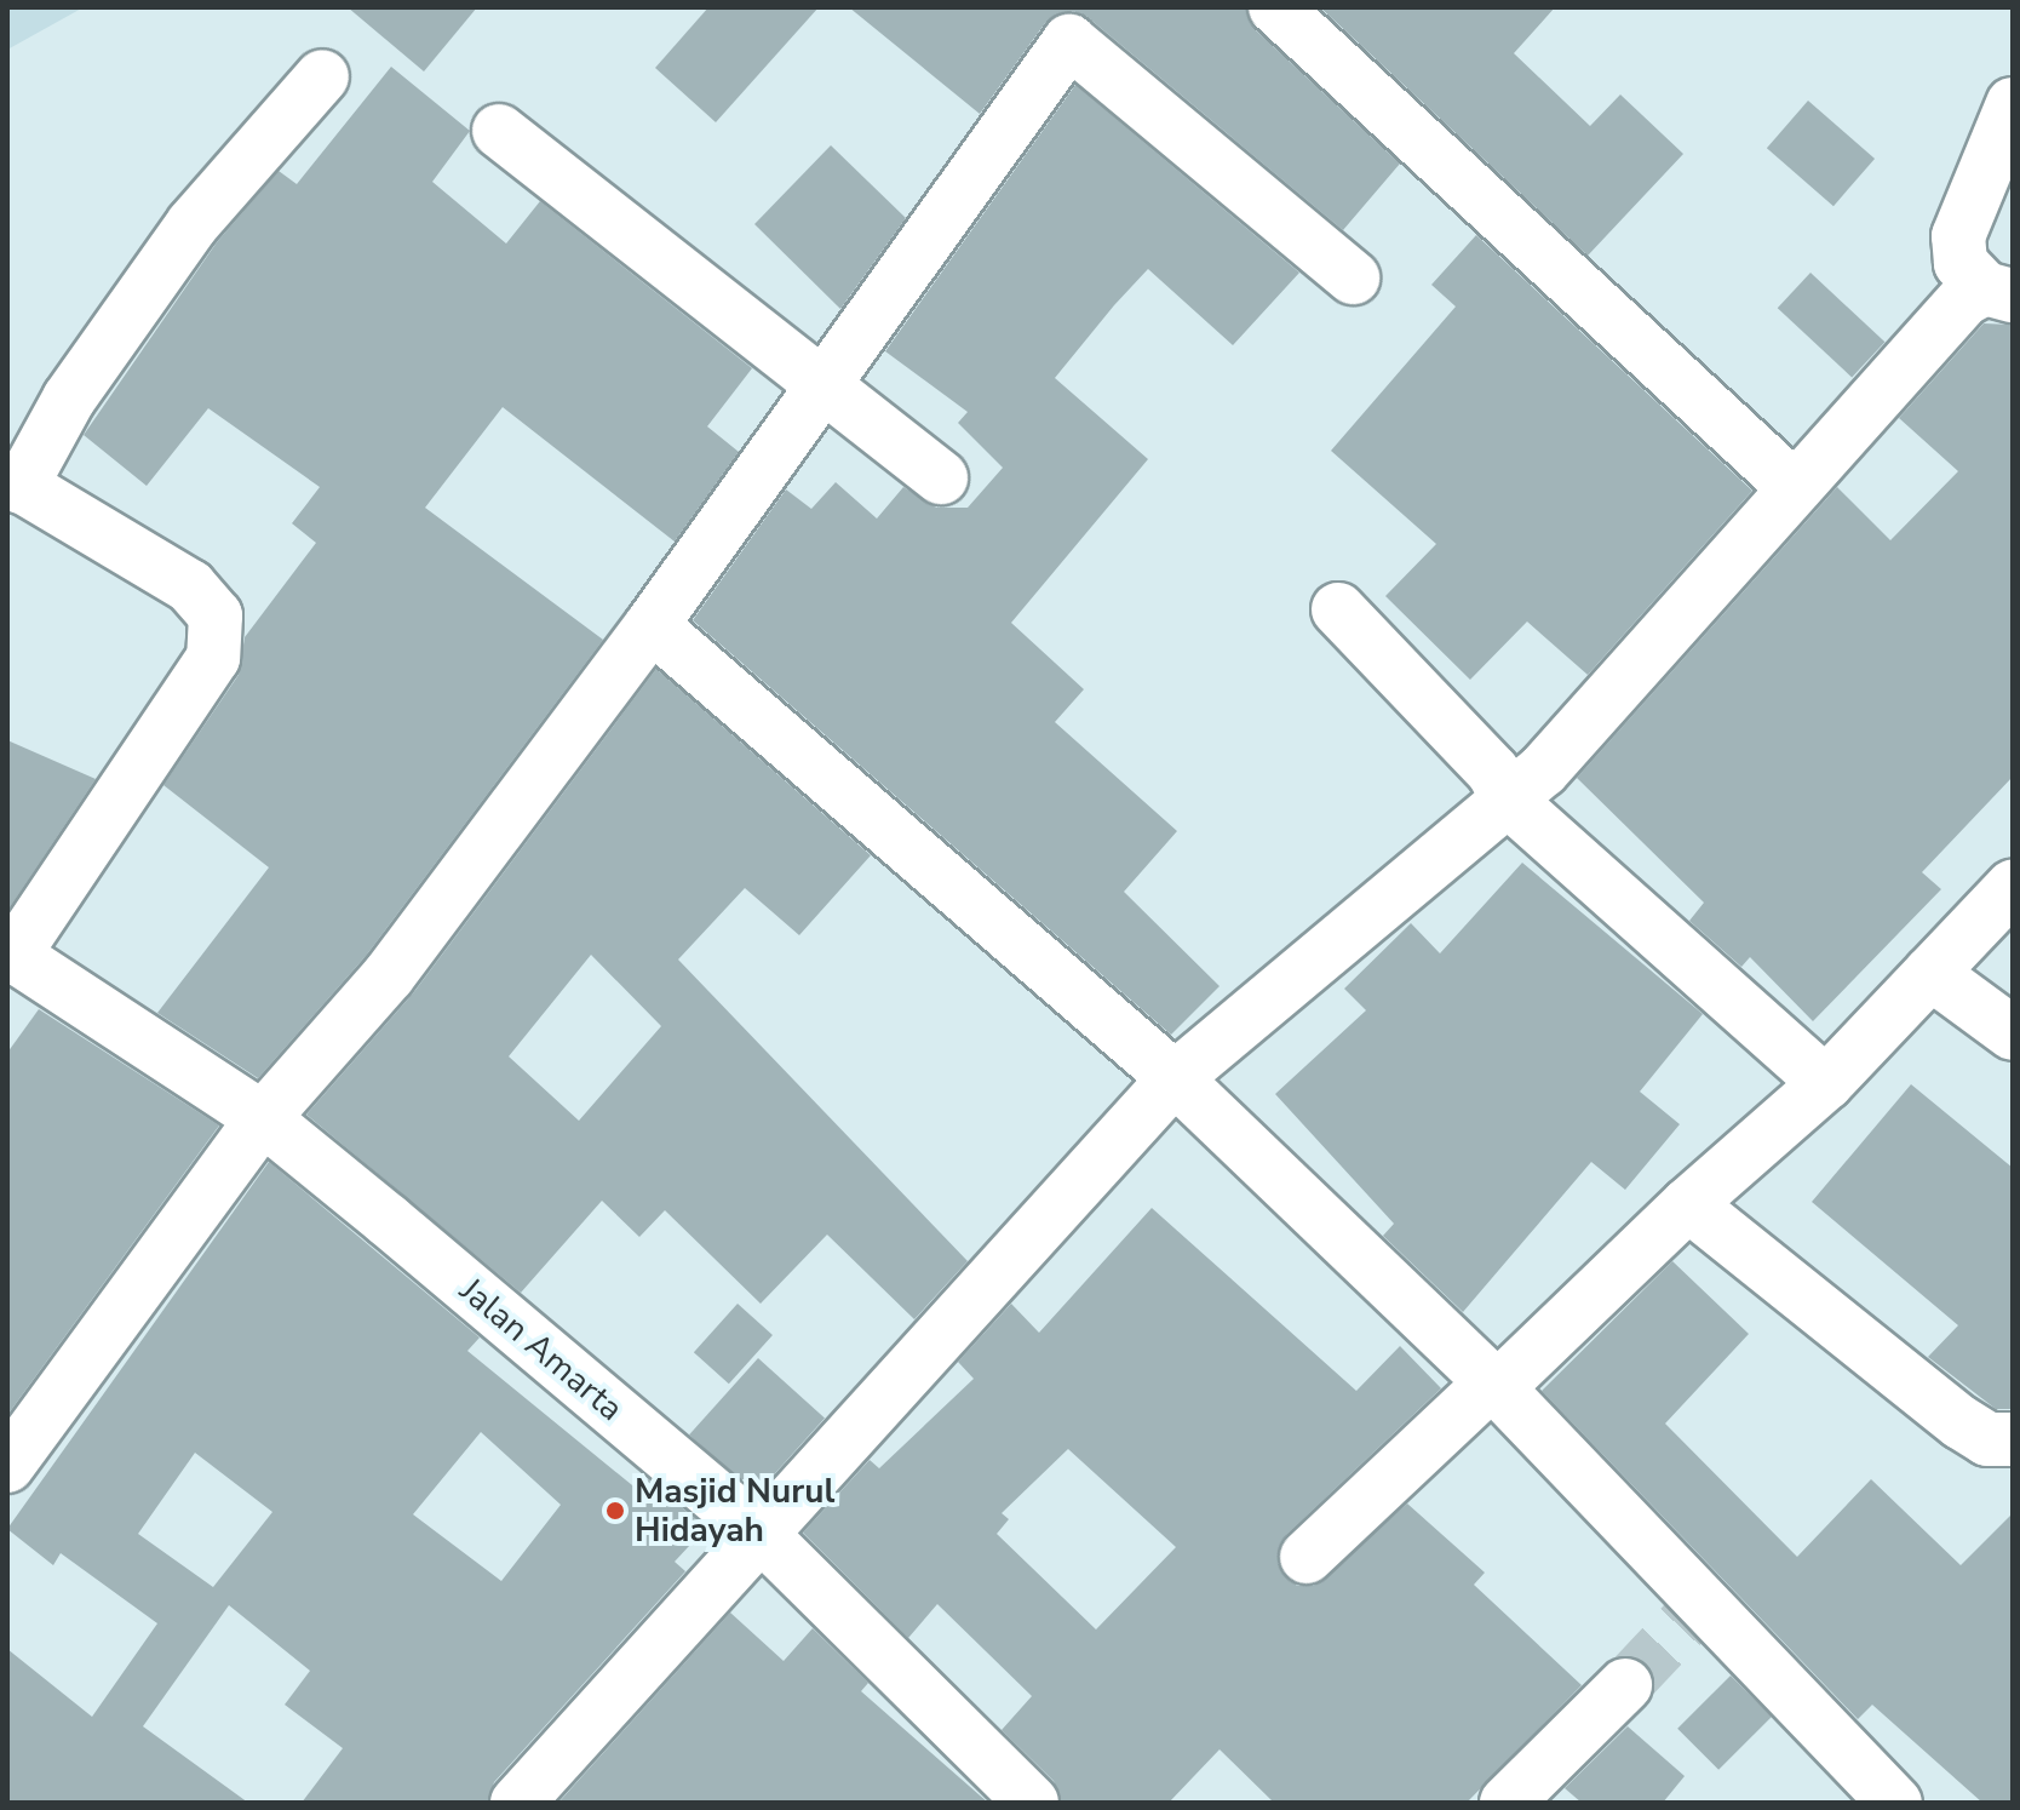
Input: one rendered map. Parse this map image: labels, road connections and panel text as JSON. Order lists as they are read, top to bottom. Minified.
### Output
{"streets":{"street":["Jalan Amarta"]},"places":["Masjid Nurul Hidayah"]}
